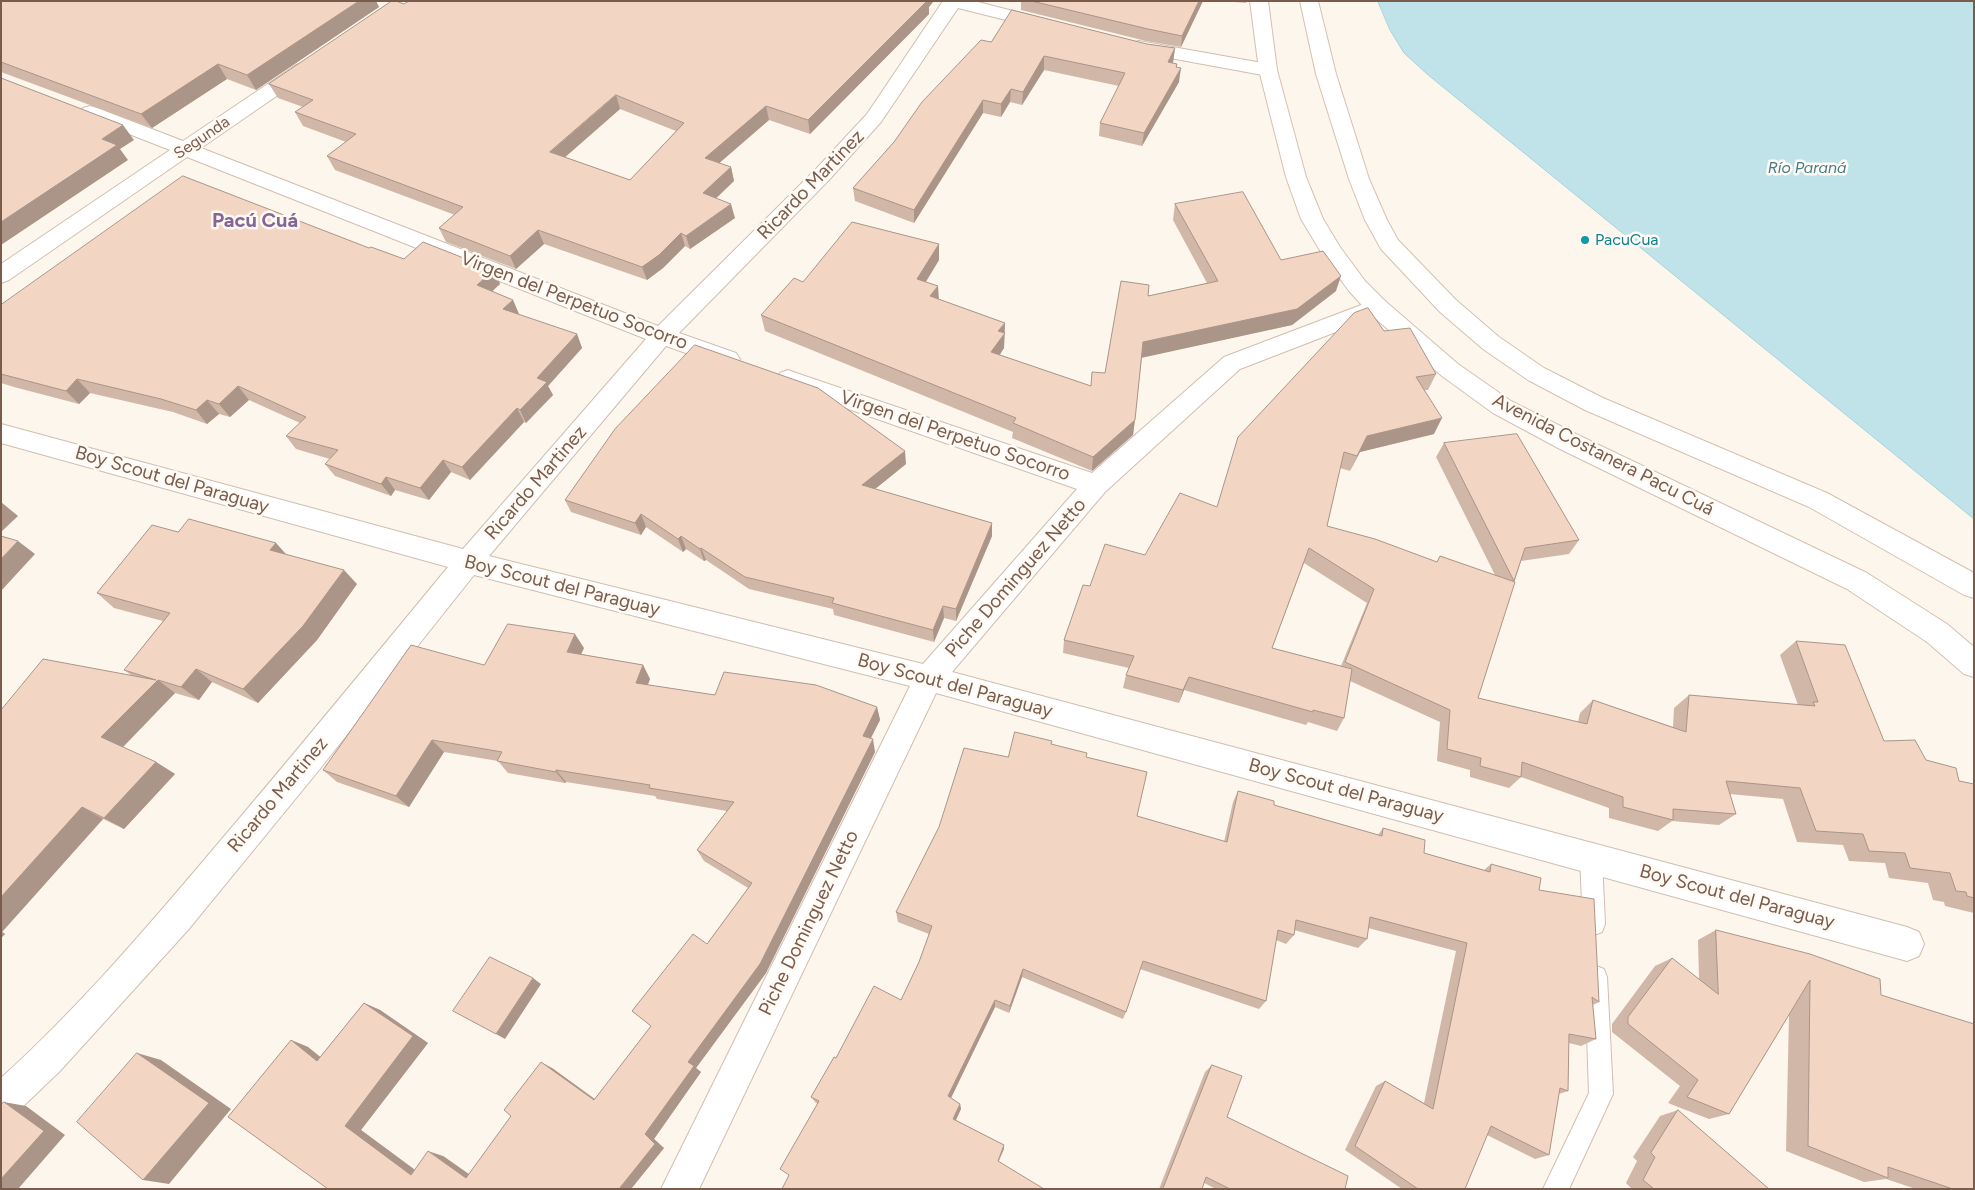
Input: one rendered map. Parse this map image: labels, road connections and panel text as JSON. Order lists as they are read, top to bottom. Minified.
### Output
{"streets":{"street":["Segunda","Ricardo Martinez","Virgen del Perpetuo Socorro","Avenida Costanera Pacu Cuá","Boy Scout del Paraguay","Piche Dominguez Netto"]},"crossings":[["Segunda","Virgen del Perpetuo Socorro"],["Ricardo Martinez","Virgen del Perpetuo Socorro"],["Ricardo Martinez","Boy Scout del Paraguay"],["Virgen del Perpetuo Socorro","Piche Dominguez Netto"],["Avenida Costanera Pacu Cuá","Piche Dominguez Netto"],["Boy Scout del Paraguay","Piche Dominguez Netto"]],"districts":["Pacú Cuá"],"water":["Río Paraná"],"places":["PacuCua"]}
